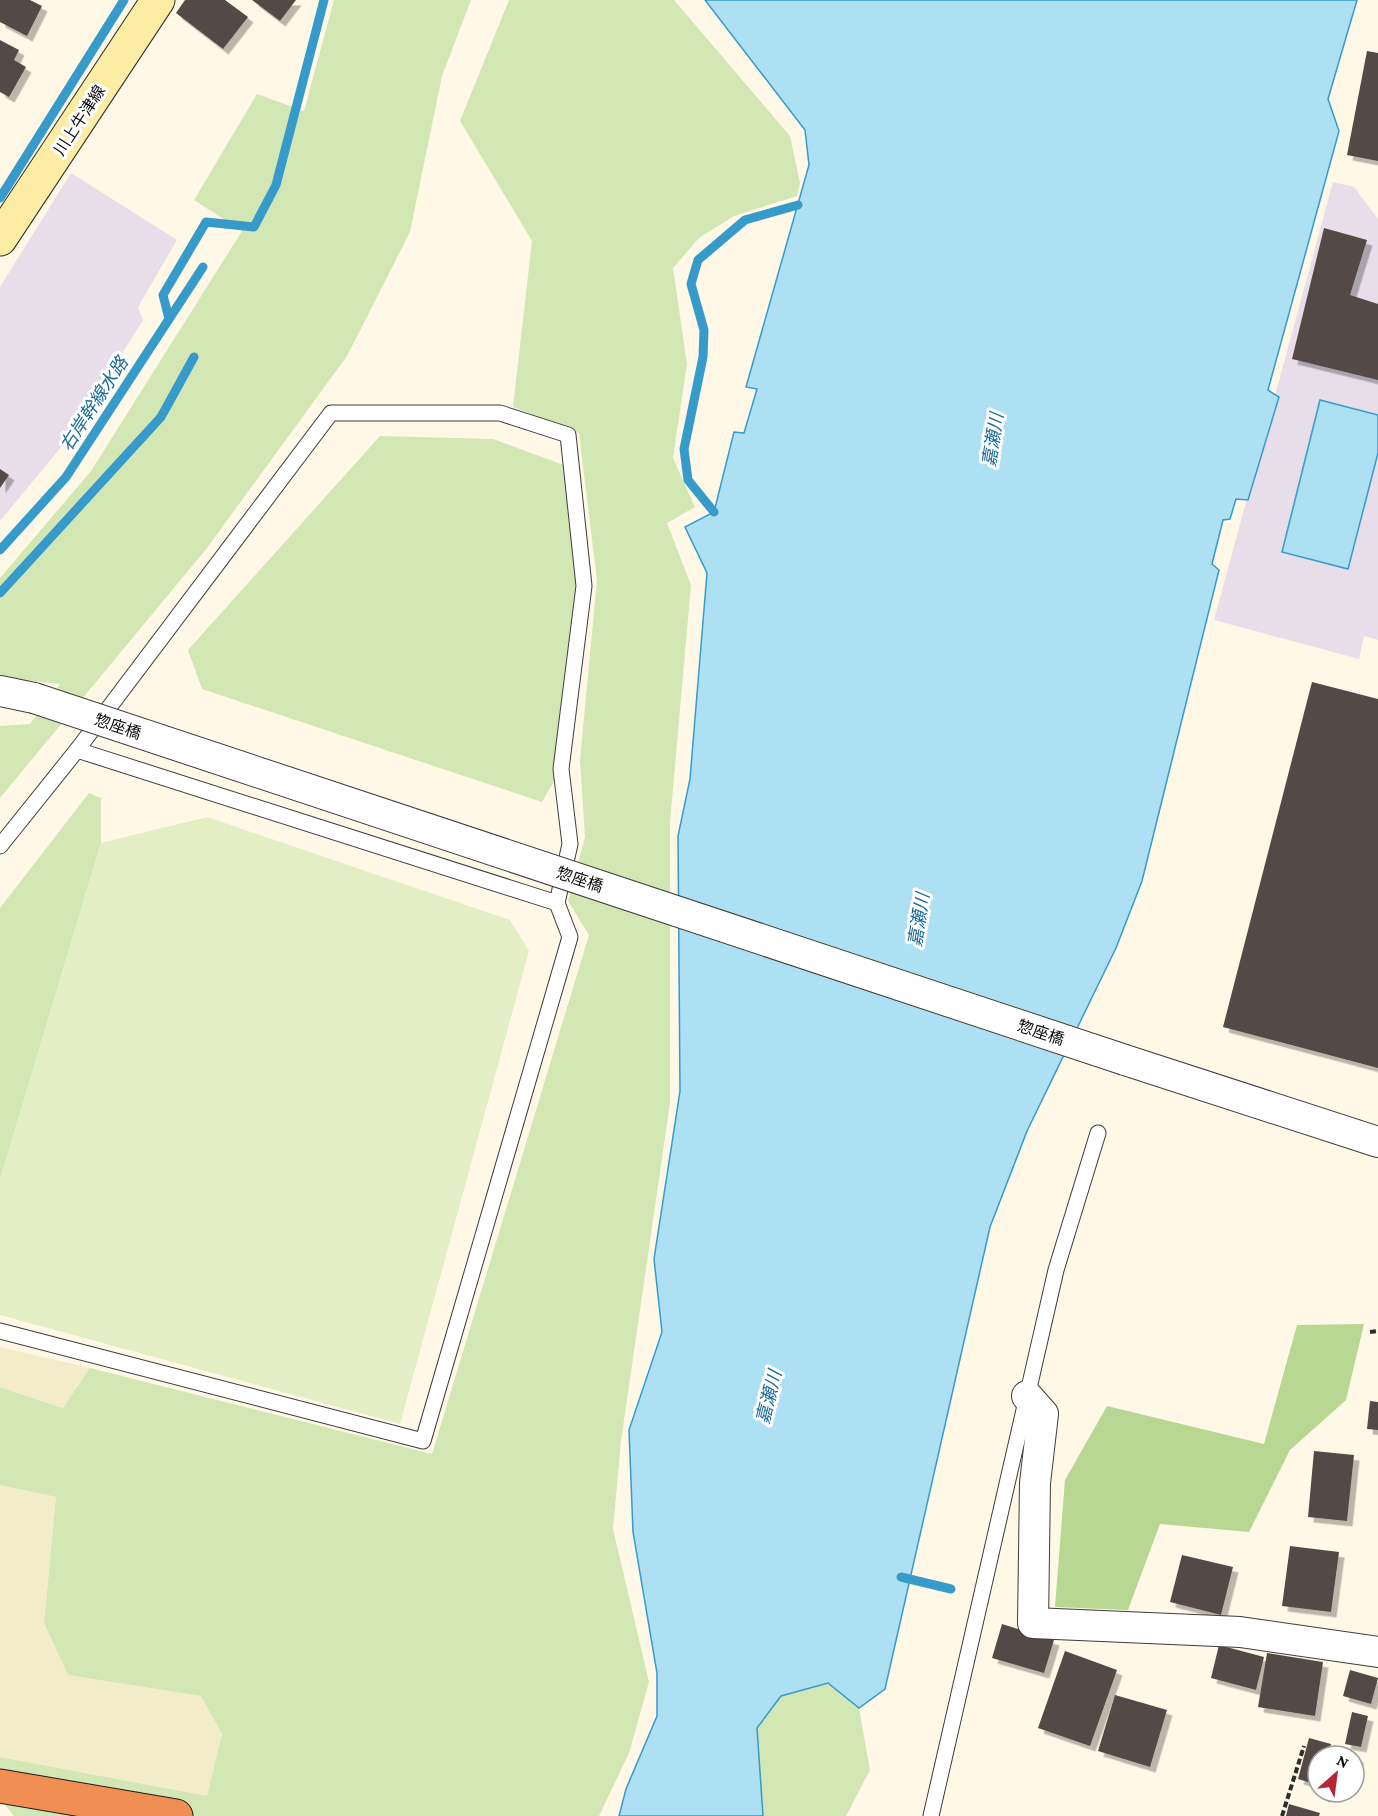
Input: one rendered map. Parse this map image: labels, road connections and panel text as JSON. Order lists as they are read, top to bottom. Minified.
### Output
{"streets":{"main road":["川上牛津線"],"street":["惣座橋"]},"water":["右岸幹線水路","嘉瀬川"],"north":"top right"}
